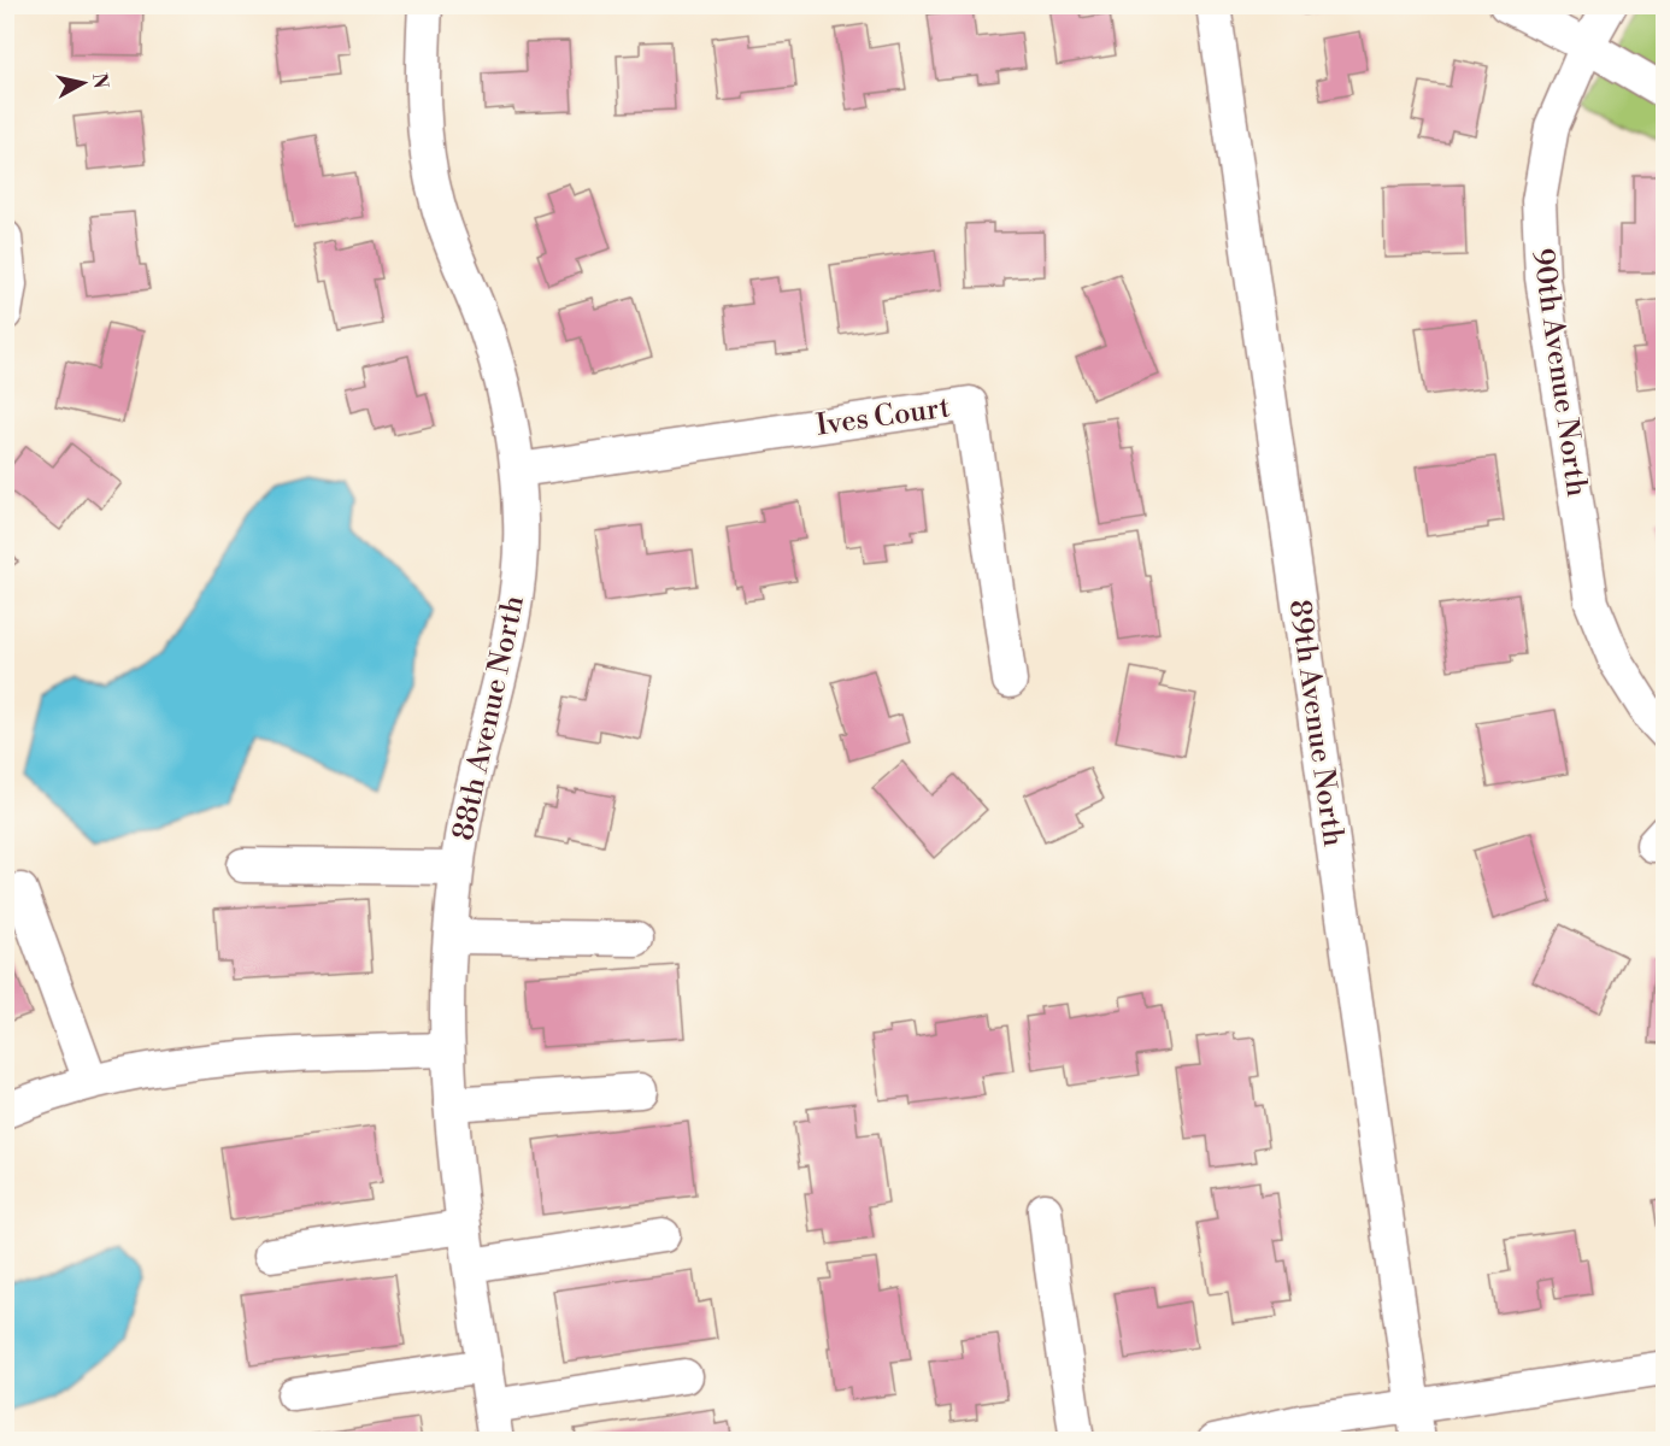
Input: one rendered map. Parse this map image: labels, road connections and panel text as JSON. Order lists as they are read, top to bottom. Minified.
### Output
{"streets":{"street":["90th Avenue North","Ives Court","88th Avenue North","89th Avenue North"]},"crossings":[["Ives Court","88th Avenue North"]],"north":"right"}
